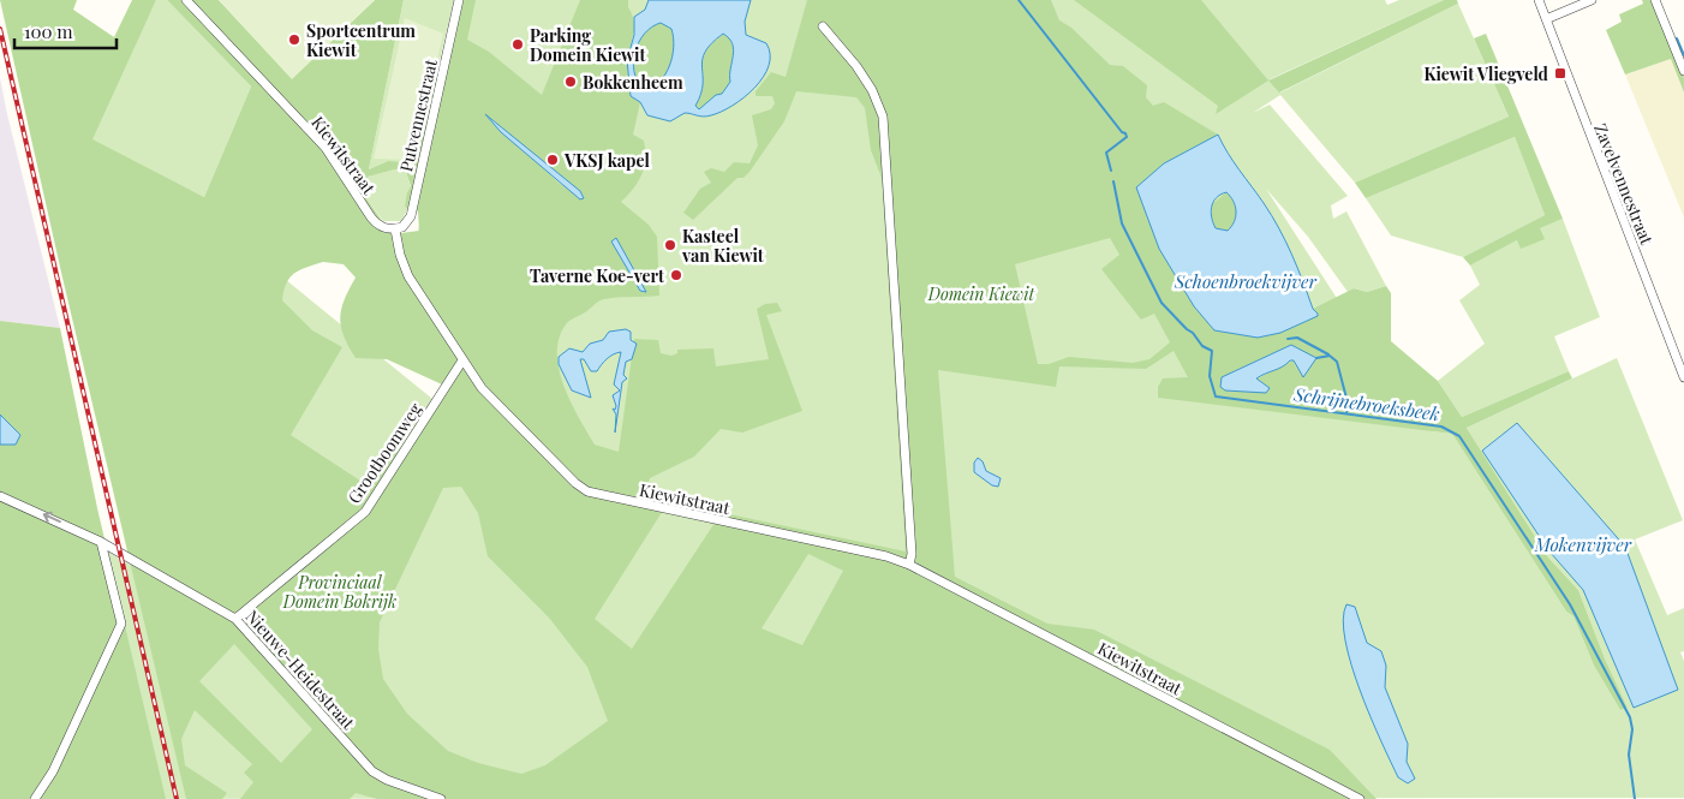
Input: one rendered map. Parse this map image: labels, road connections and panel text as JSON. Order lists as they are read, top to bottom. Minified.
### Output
{"streets":{"street":["Putvennestraat","Kiewitstraat","Zavelvennestraat","Grootboomweg","Nieuwe-Heidestraat"]},"crossings":[["Putvennestraat","Kiewitstraat"],["Kiewitstraat","Grootboomweg"],["Grootboomweg","Nieuwe-Heidestraat"]],"water":["Schoenbroekvijver","Schrijnebroeksbeek","Mokenvijver"],"parks":["Domein Kiewit","Provinciaal Domein Bokrijk"],"places":{"other":["Sportcentrum Kiewit","Parking Domein Kiewit","Bokkenheem","VKSJ kapel","Kasteel van Kiewit","Taverne Koe-vert"],"transit":["Kiewit Vliegveld"]},"scale_bar":"100 m"}
